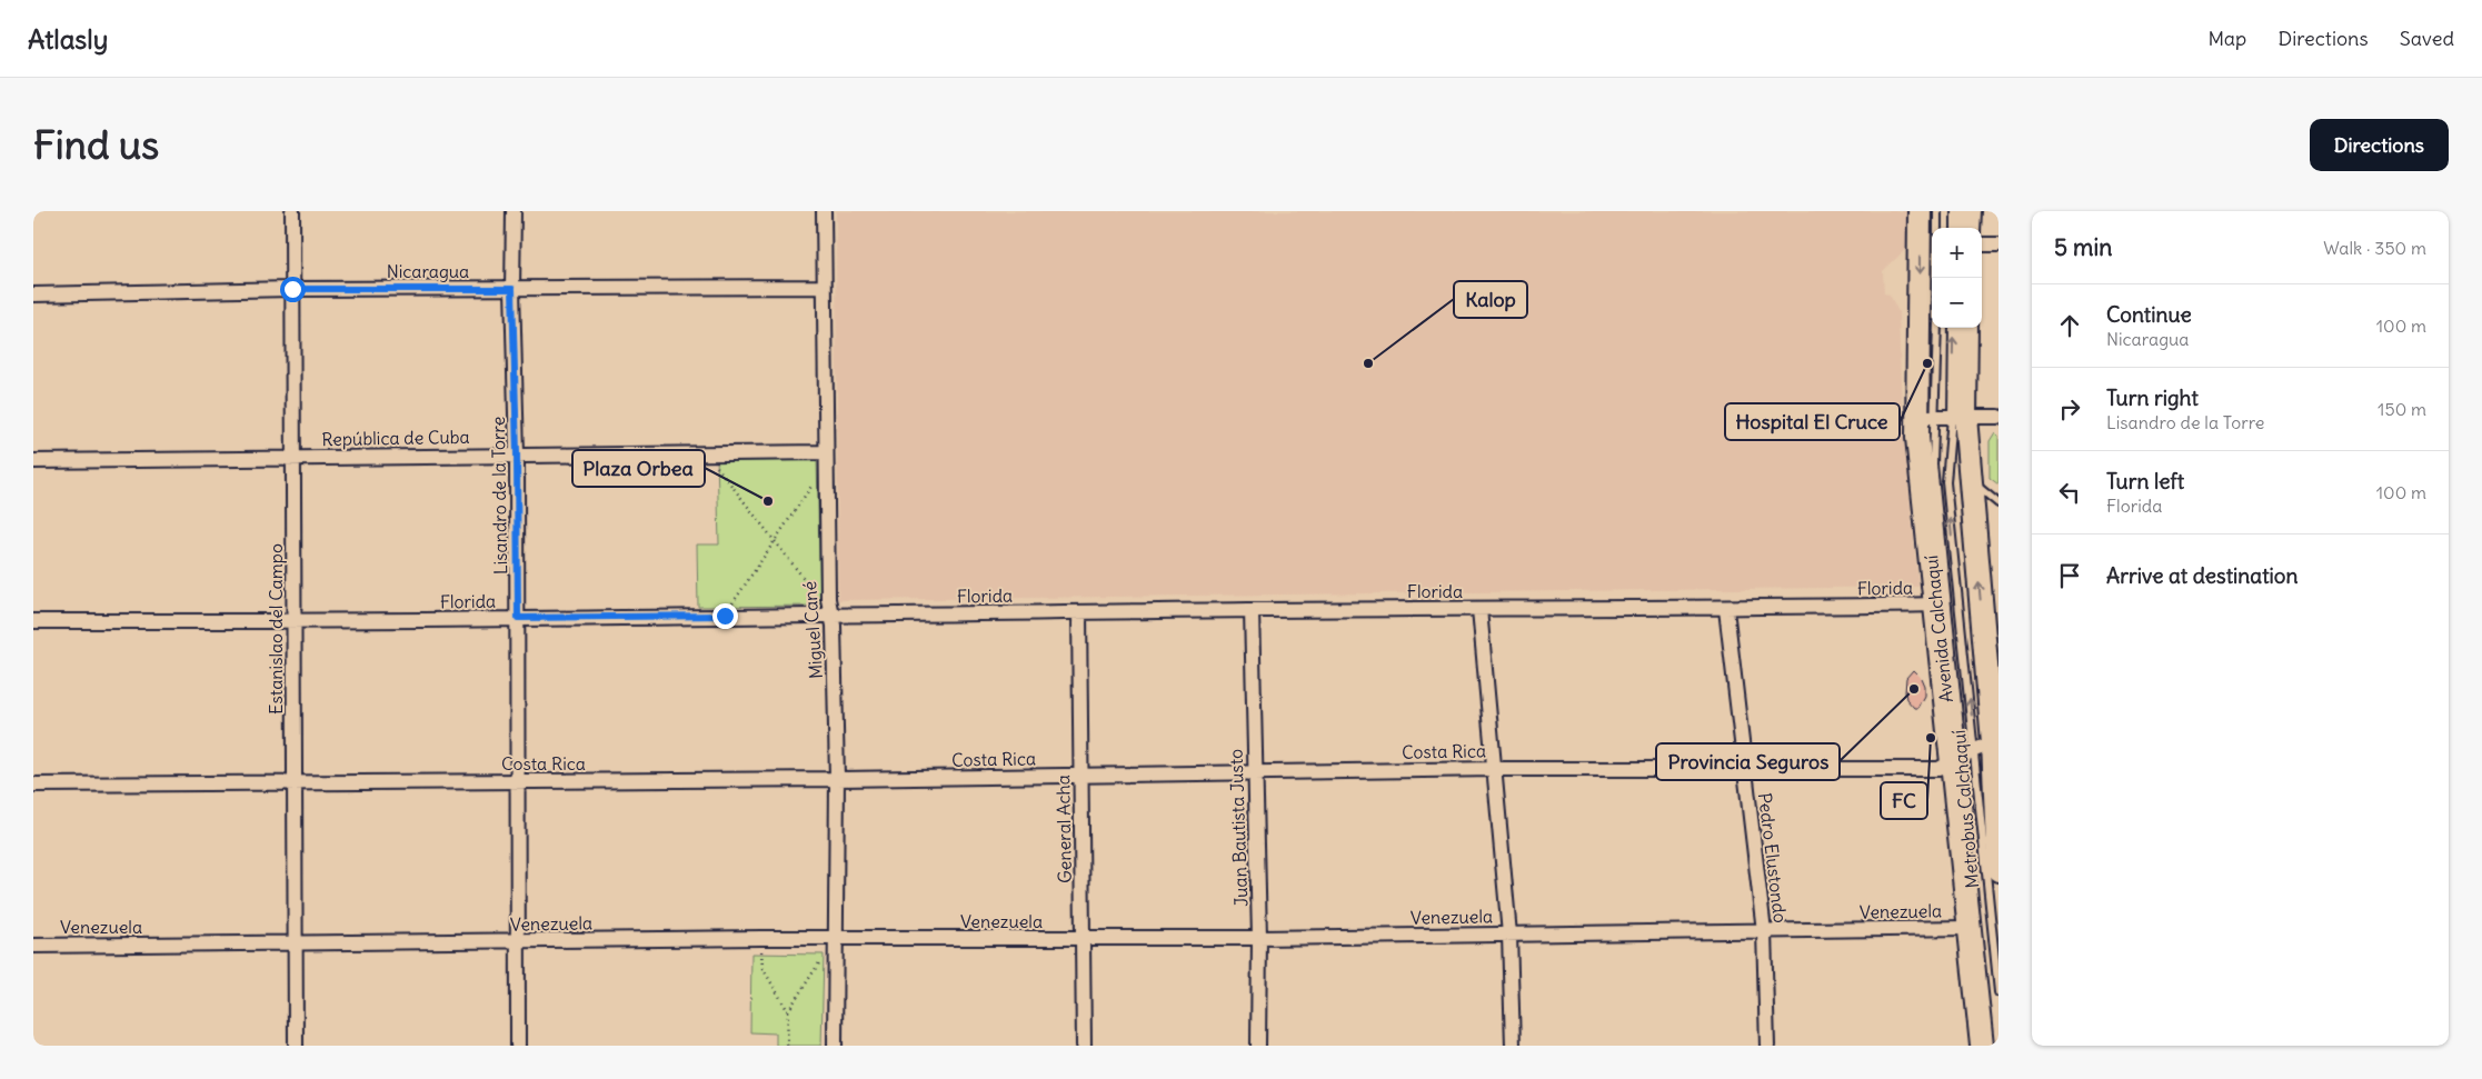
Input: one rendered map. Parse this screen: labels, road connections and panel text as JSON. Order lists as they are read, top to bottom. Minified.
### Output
{"streets":{"main road":["Avenida Calchaquí"],"street":["Nicaragua","República de Cuba","Lisandro de la Torre","Florida","Estanislao del Campo","Miguel Cané","Costa Rica","Juan Bautista Justo","General Acha","Pedro Elustondo","Venezuela"],"lane":["Metrobus Calchaquí"]},"crossings":[["Nicaragua","Lisandro de la Torre"],["Nicaragua","Estanislao del Campo"],["Nicaragua","Miguel Cané"],["República de Cuba","Lisandro de la Torre"],["República de Cuba","Estanislao del Campo"],["República de Cuba","Miguel Cané"],["Lisandro de la Torre","Florida"],["Lisandro de la Torre","Costa Rica"],["Lisandro de la Torre","Venezuela"],["Florida","Estanislao del Campo"],["Florida","Avenida Calchaquí"],["Florida","Miguel Cané"],["Florida","Juan Bautista Justo"],["Florida","General Acha"],["Florida","Pedro Elustondo"],["Estanislao del Campo","Costa Rica"],["Estanislao del Campo","Venezuela"],["Avenida Calchaquí","Costa Rica"],["Avenida Calchaquí","Metrobus Calchaquí"],["Avenida Calchaquí","Venezuela"],["Miguel Cané","Costa Rica"],["Miguel Cané","Venezuela"],["Costa Rica","Metrobus Calchaquí"],["Costa Rica","Juan Bautista Justo"],["Costa Rica","General Acha"],["Costa Rica","Pedro Elustondo"],["Juan Bautista Justo","Venezuela"],["General Acha","Venezuela"],["Pedro Elustondo","Venezuela"]],"places":["Kalop","Hospital El Cruce","Plaza Orbea","Provincia Seguros","FC"],"page":{"header":"Atlasly","nav":["Map","Directions","Saved"],"buttons":"Directions","title":"Find us","heading":["5 min","Walk · 350 m"],"map_buttons":["+","−"],"list":[["Continue","Nicaragua","100 m"],["Turn right","Lisandro de la Torre","150 m"],["Turn left","Florida","100 m"],"Arrive at destination"]}}
